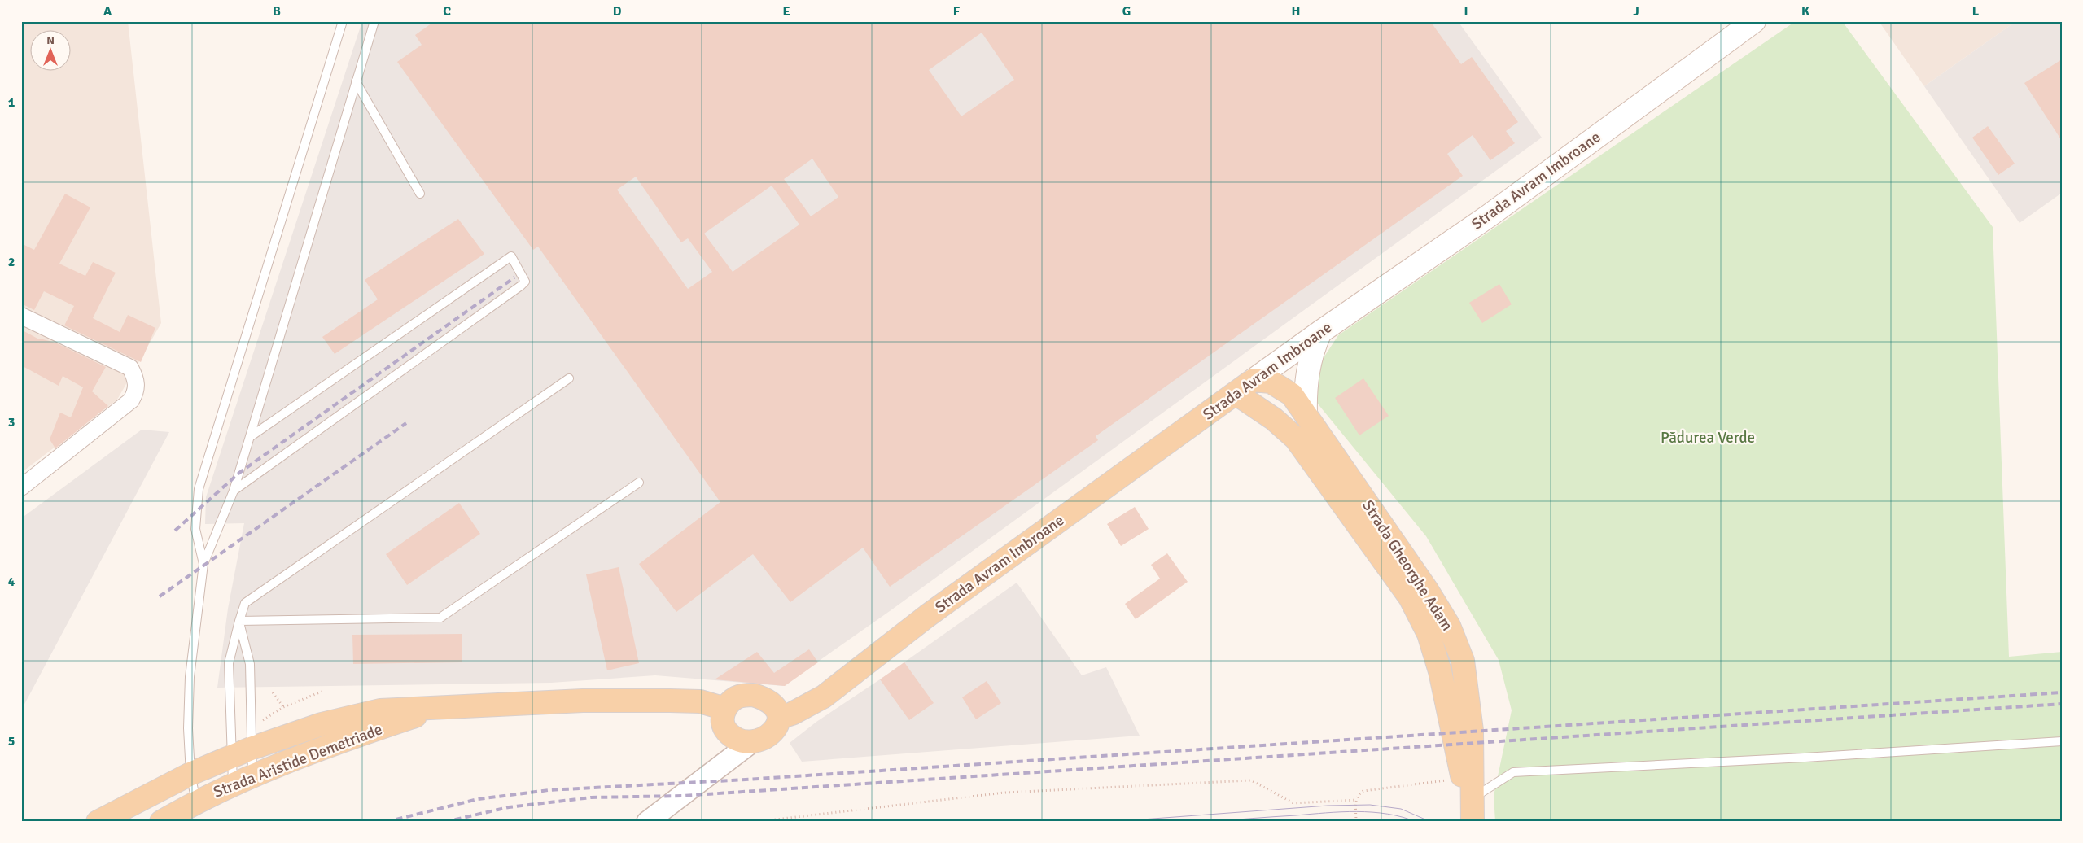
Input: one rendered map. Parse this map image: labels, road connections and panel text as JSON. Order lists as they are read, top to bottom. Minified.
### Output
{"streets":{"main road":["Strada Avram Imbroane","Strada Gheorghe Adam","Strada Aristide Demetriade"]},"crossings":[["Strada Avram Imbroane","Strada Gheorghe Adam"],["Strada Avram Imbroane","Strada Aristide Demetriade"]],"parks":["Pădurea Verde"],"north":"top","grid":{"columns":["A","B","C","D","E","F","G","H","I","J","K","L"],"rows":["1","2","3","4","5"]}}
